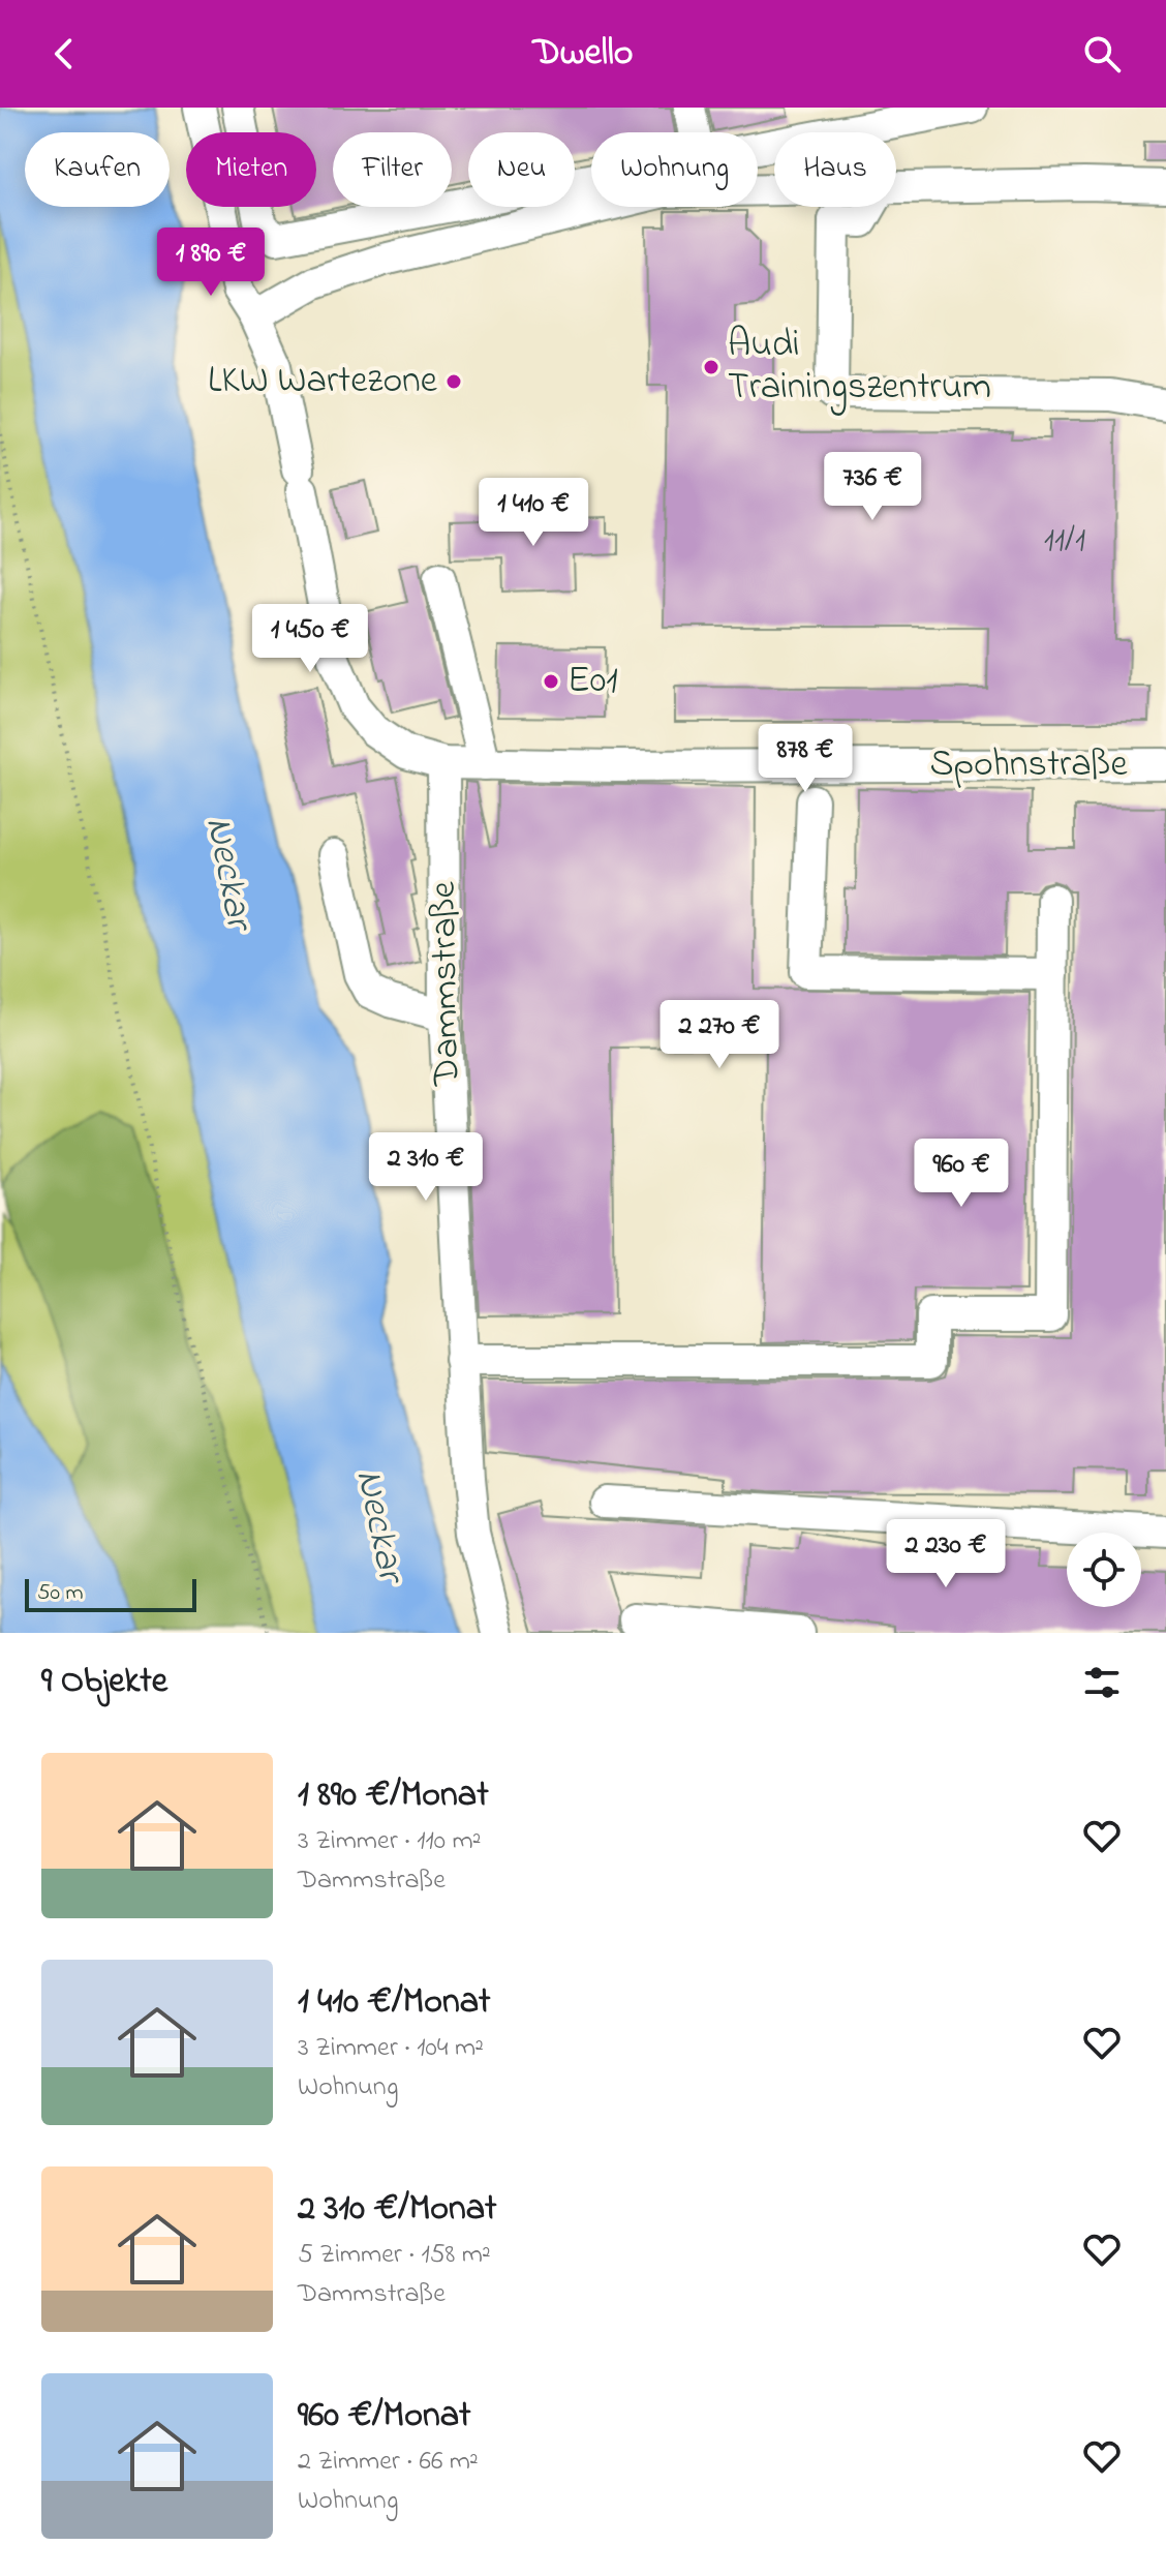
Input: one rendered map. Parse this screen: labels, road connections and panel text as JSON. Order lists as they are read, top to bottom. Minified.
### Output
{"streets":{"street":["Spohnstraße","Dammstraße"]},"crossings":[["Spohnstraße","Dammstraße"]],"water":["Neckar"],"places":["Audi Trainingszentrum","LKW Wartezone","E01"],"house_numbers":["11/1"],"scale_bar":"50 m","page":{"header":"Dwello","chip":["Kaufen","Mieten","Filter","Neu","Wohnung","Haus"],"price":["1 890 €","736 €","1 410 €","1 450 €","878 €","2 270 €","2 310 €","960 €","2 230 €"],"scale":"50 m","heading":"9 Objekte","list":[{"name":"1 890 €/Monat","note":"3 Zimmer · 110 m² · Dammstraße"},{"name":"1 410 €/Monat","note":"3 Zimmer · 104 m² · Wohnung"},{"name":"2 310 €/Monat","note":"5 Zimmer · 158 m² · Dammstraße"},{"name":"960 €/Monat","note":"2 Zimmer · 66 m² · Wohnung"}]}}
